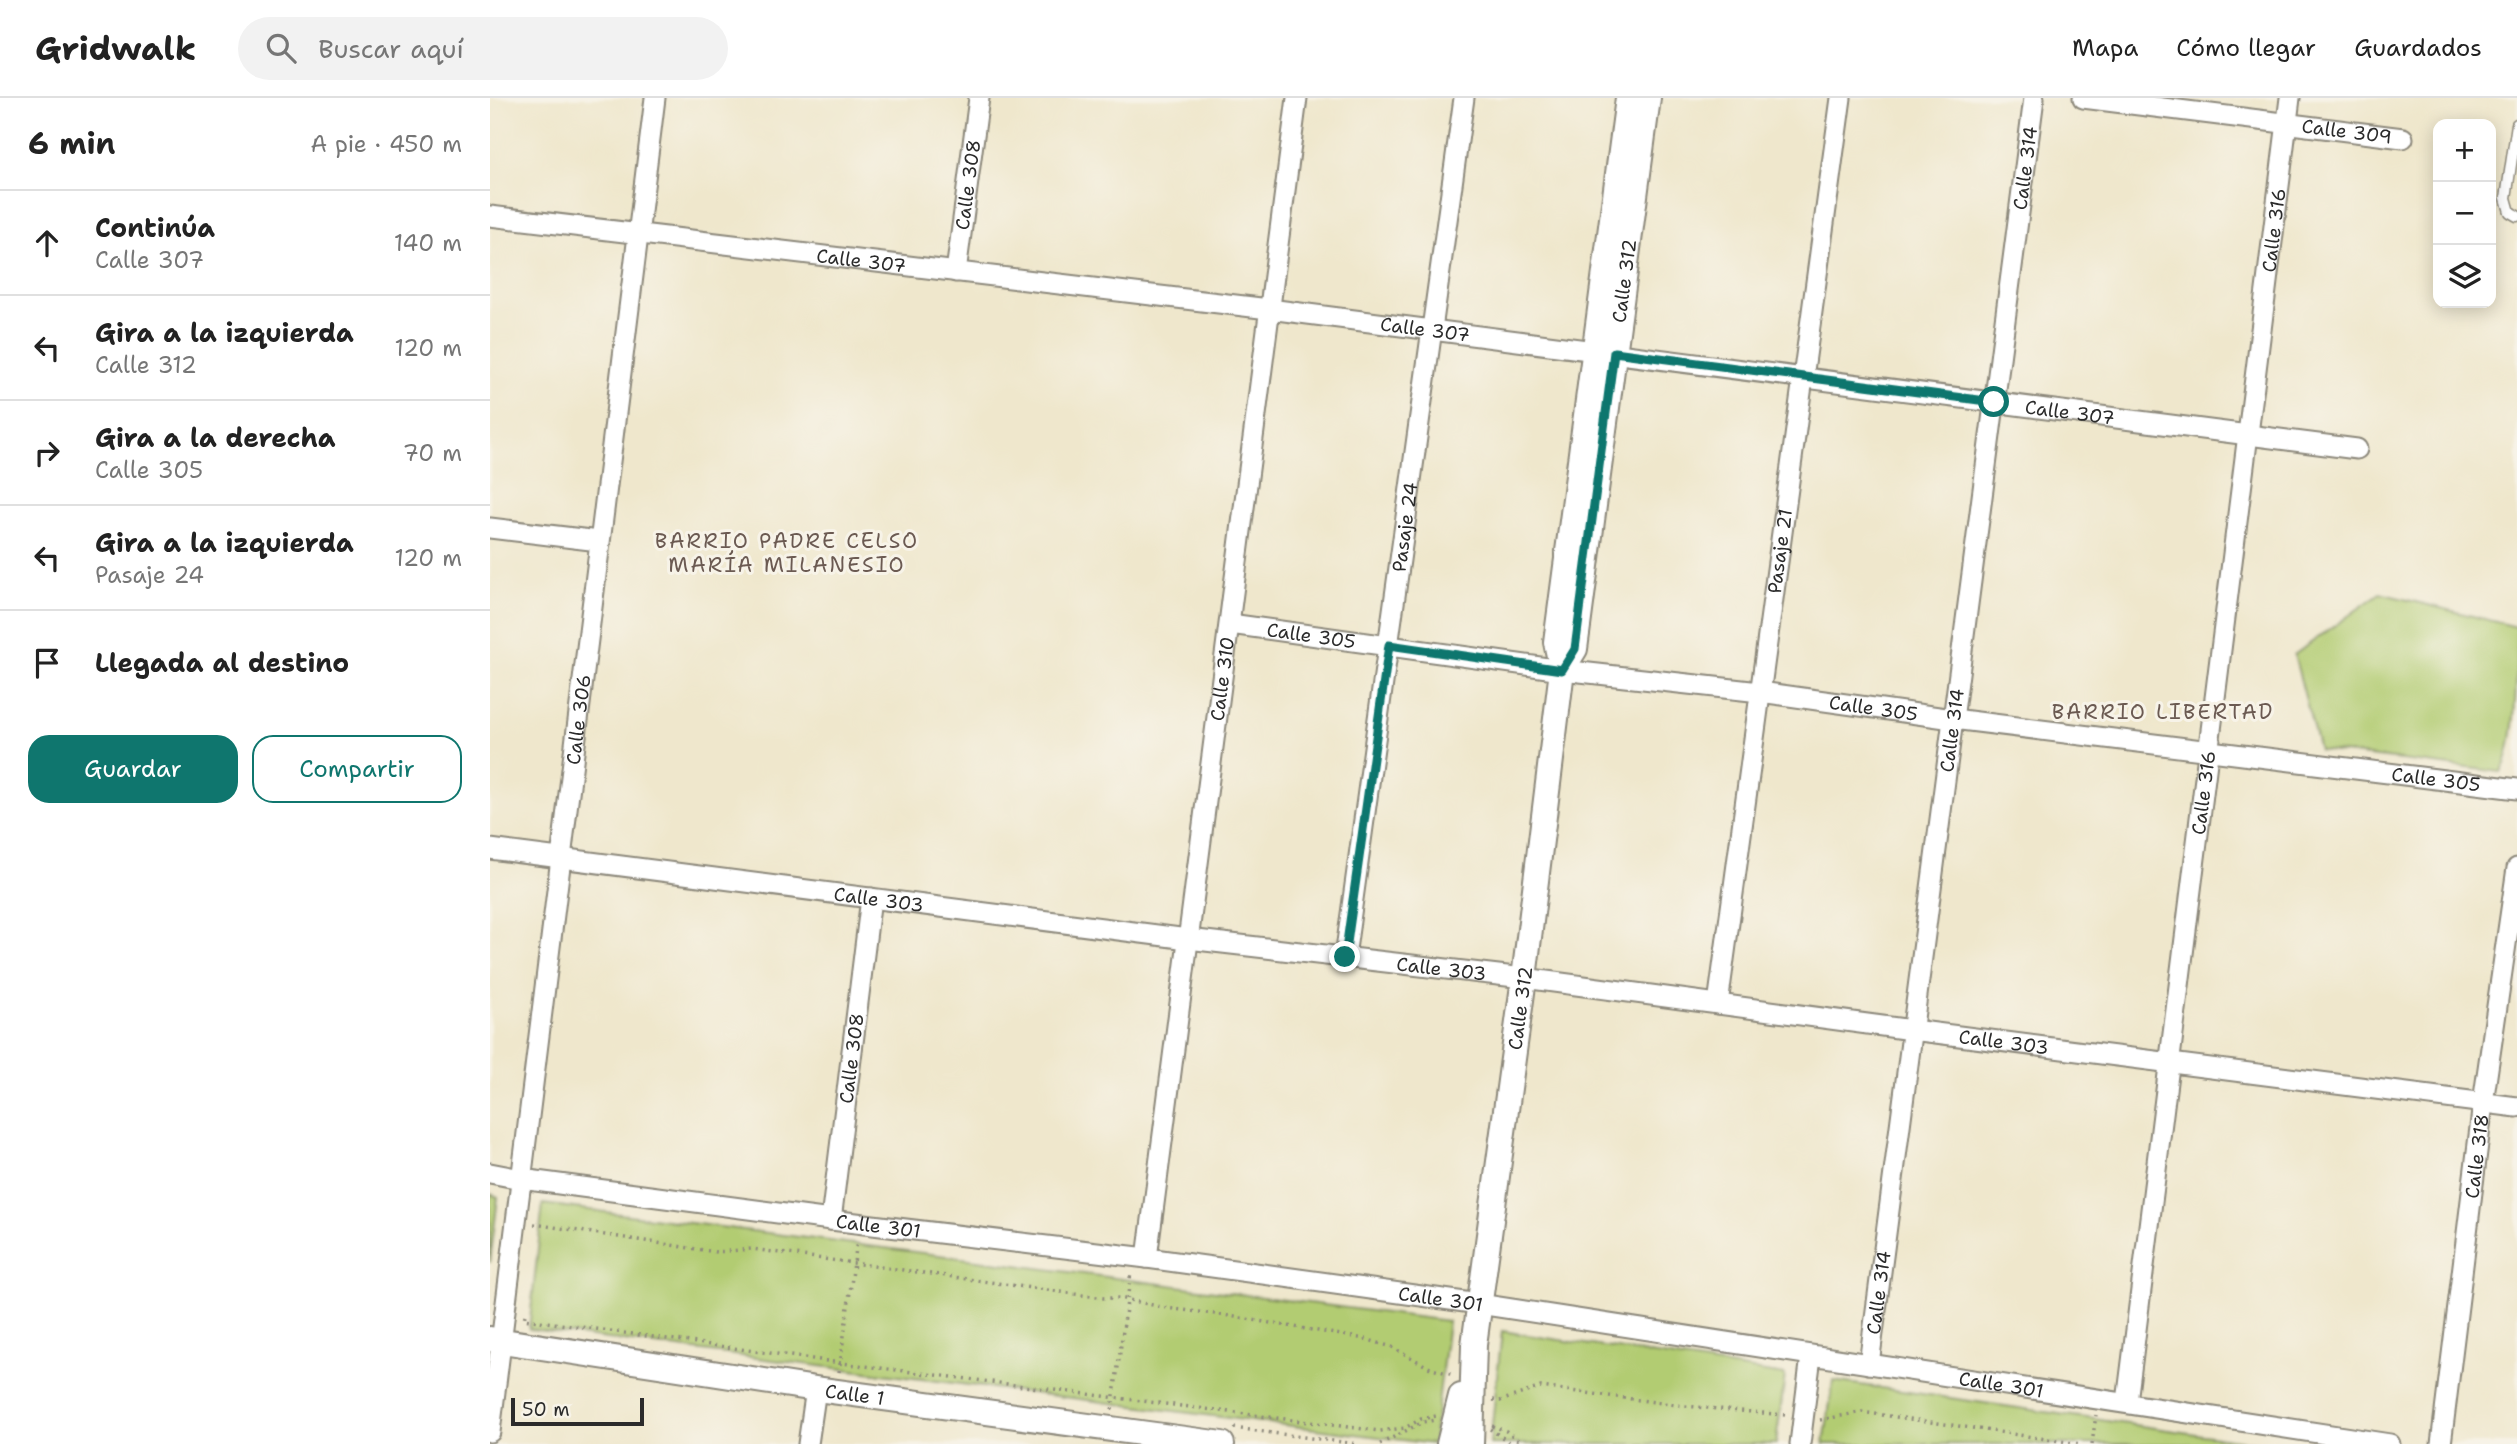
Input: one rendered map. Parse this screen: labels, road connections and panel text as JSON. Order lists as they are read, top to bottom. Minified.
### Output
{"streets":{"street":["Calle 309","Calle 314","Calle 308","Calle 316","Calle 307","Calle 312","Pasaje 24","Pasaje 21","Calle 305","Calle 310","Calle 306","Calle 303","Calle 318","Calle 301","Calle 1"]},"crossings":[["Calle 309","Calle 316"],["Calle 314","Calle 307"],["Calle 314","Calle 305"],["Calle 314","Calle 303"],["Calle 314","Calle 301"],["Calle 308","Calle 307"],["Calle 308","Calle 303"],["Calle 308","Calle 301"],["Calle 316","Calle 307"],["Calle 316","Calle 305"],["Calle 316","Calle 303"],["Calle 316","Calle 301"],["Calle 307","Calle 312"],["Calle 307","Pasaje 24"],["Calle 307","Pasaje 21"],["Calle 307","Calle 310"],["Calle 307","Calle 306"],["Calle 312","Calle 305"],["Calle 312","Calle 303"],["Calle 312","Calle 301"],["Pasaje 24","Calle 305"],["Pasaje 24","Calle 303"],["Pasaje 21","Calle 305"],["Pasaje 21","Calle 303"],["Calle 305","Calle 310"],["Calle 310","Calle 303"],["Calle 310","Calle 301"],["Calle 306","Calle 303"],["Calle 306","Calle 301"],["Calle 306","Calle 1"],["Calle 303","Calle 318"]],"districts":["BARRIO PADRE CELSO MARÍA MILANESIO","BARRIO LIBERTAD"],"scale_bar":"50 m","page":{"header":"Gridwalk","search":"Buscar aquí","nav":["Mapa","Cómo llegar","Guardados"],"heading":["6 min","A pie · 450 m"],"map_buttons":["+","−"],"list":[["Continúa","Calle 307","140 m"],["Gira a la izquierda","Calle 312","120 m"],["Gira a la derecha","Calle 305","70 m"],["Gira a la izquierda","Pasaje 24","120 m"],"Llegada al destino"],"buttons":["Guardar","Compartir"],"scale":"50 m"}}
